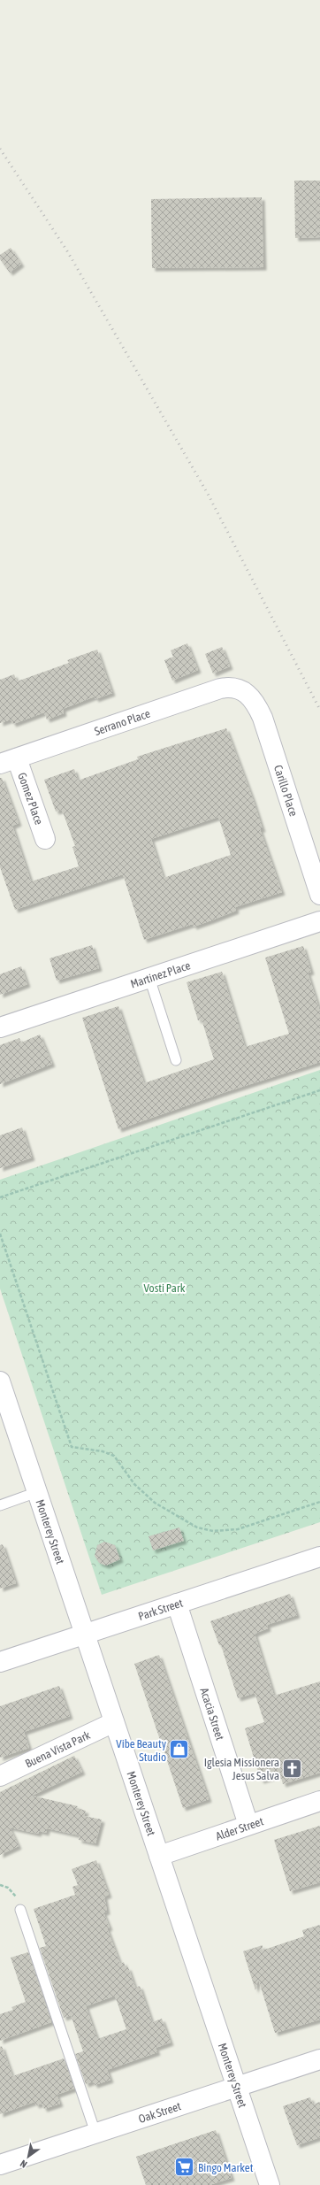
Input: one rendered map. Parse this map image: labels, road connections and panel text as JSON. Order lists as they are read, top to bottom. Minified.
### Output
{"streets":{"street":["Serrano Place","Carillo Place","Gomez Place","Martinez Place","Monterey Street","Park Street","Acacia Street","Buena Vista Park","Alder Street","Oak Street"]},"crossings":[["Serrano Place","Carillo Place"],["Serrano Place","Gomez Place"],["Monterey Street","Park Street"],["Monterey Street","Buena Vista Park"],["Monterey Street","Alder Street"],["Monterey Street","Oak Street"],["Park Street","Acacia Street"],["Acacia Street","Alder Street"]],"parks":["Vosti Park"],"places":{"shop":["Vibe Beauty Studio"],"church":["Iglesia Missionera Jesus Salva"],"supermarket":["Bingo Market"]},"north":"bottom left"}
